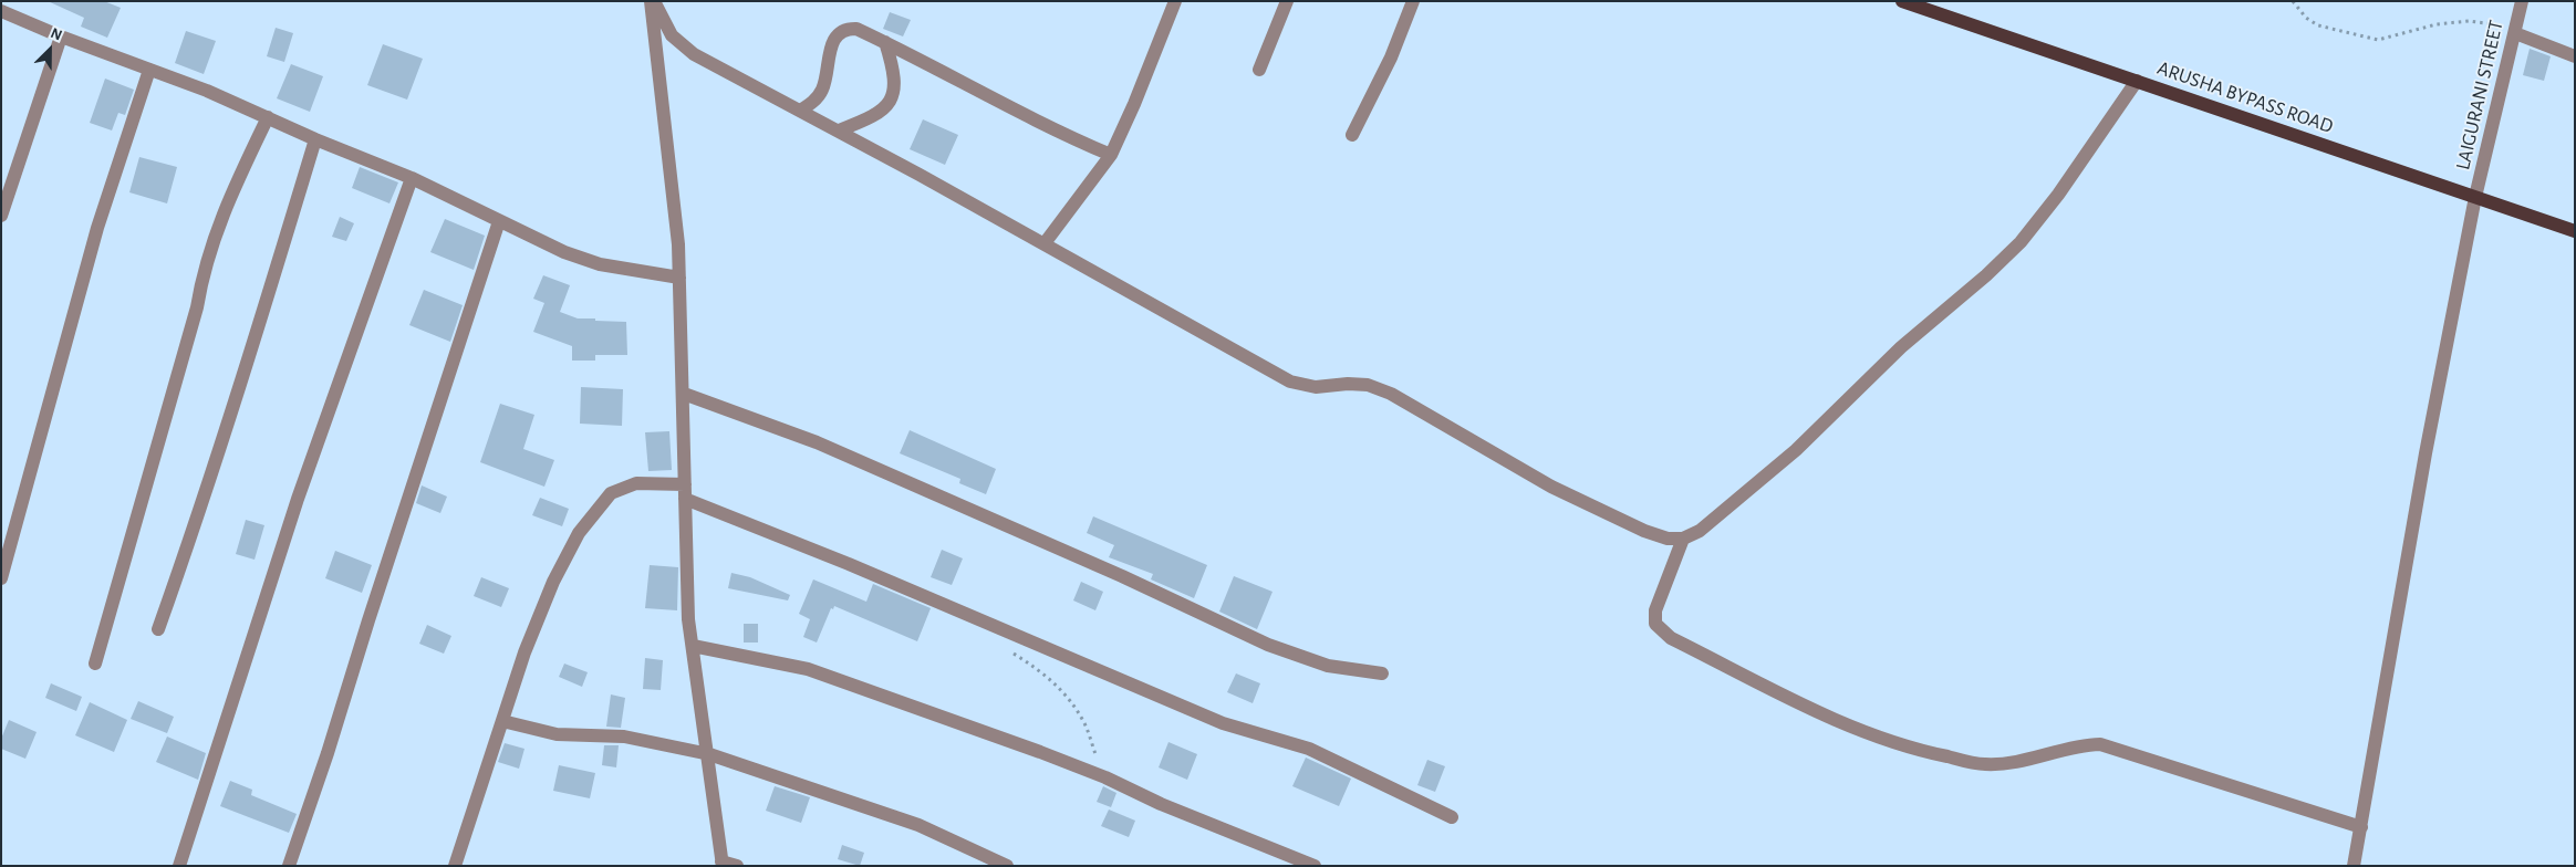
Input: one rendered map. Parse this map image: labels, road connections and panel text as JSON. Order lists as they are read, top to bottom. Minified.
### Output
{"streets":{"main road":["ARUSHA BYPASS ROAD"],"street":["LAIGURANI STREET"]},"crossings":[["LAIGURANI STREET","ARUSHA BYPASS ROAD"]],"north":"top right"}
